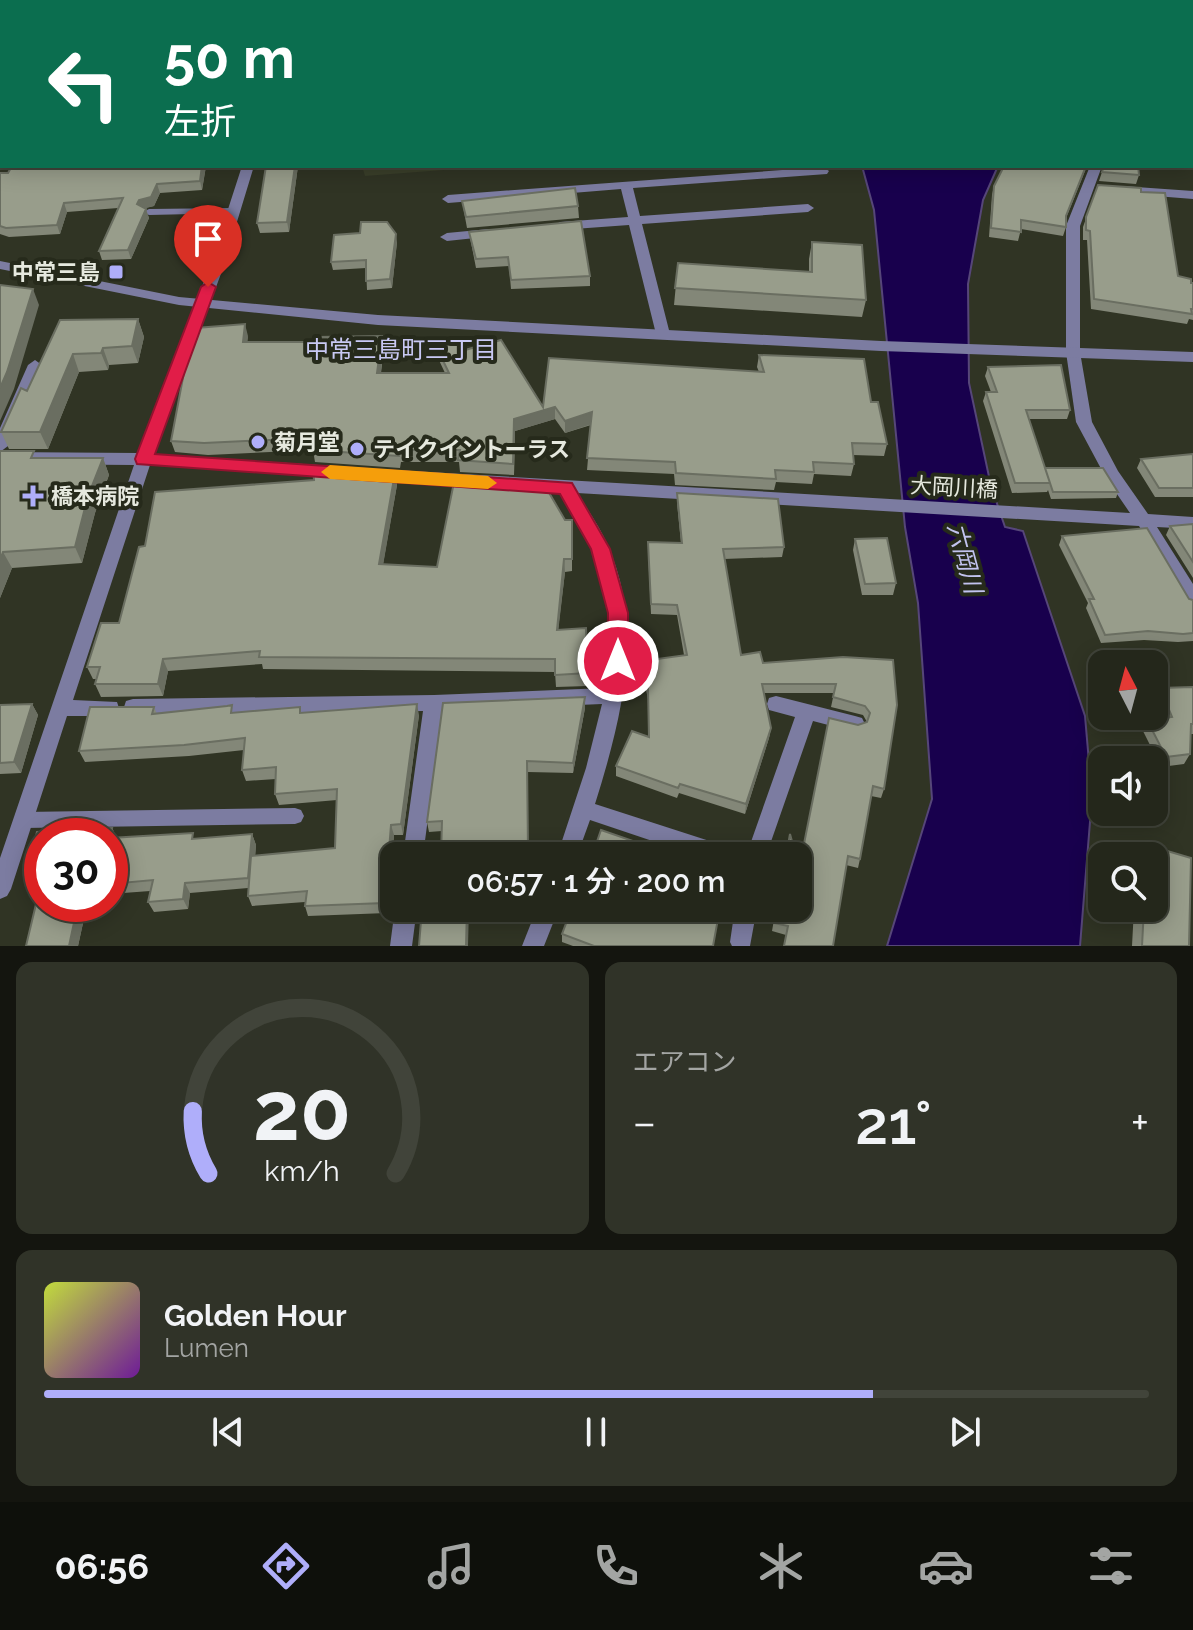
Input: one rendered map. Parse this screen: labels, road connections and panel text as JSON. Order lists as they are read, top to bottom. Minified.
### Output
{"streets":{"street":["大岡川橋"]},"districts":["中常三島町三丁目"],"water":["六岡川"],"places":{"transit":["中常三島"],"other":["菊月堂","テイクイントーラス"],"health":["橋本病院"]},"north":"top","page":{"turn":["50 m","左折"],"limit":"30","trip":"06:57 · 1 分 · 200 m","tile":"エアコン","heat":["−","21°","+"],"song":["Golden Hour","Lumen"],"tabs":"06:56","gauge":["20","km/h"]}}
